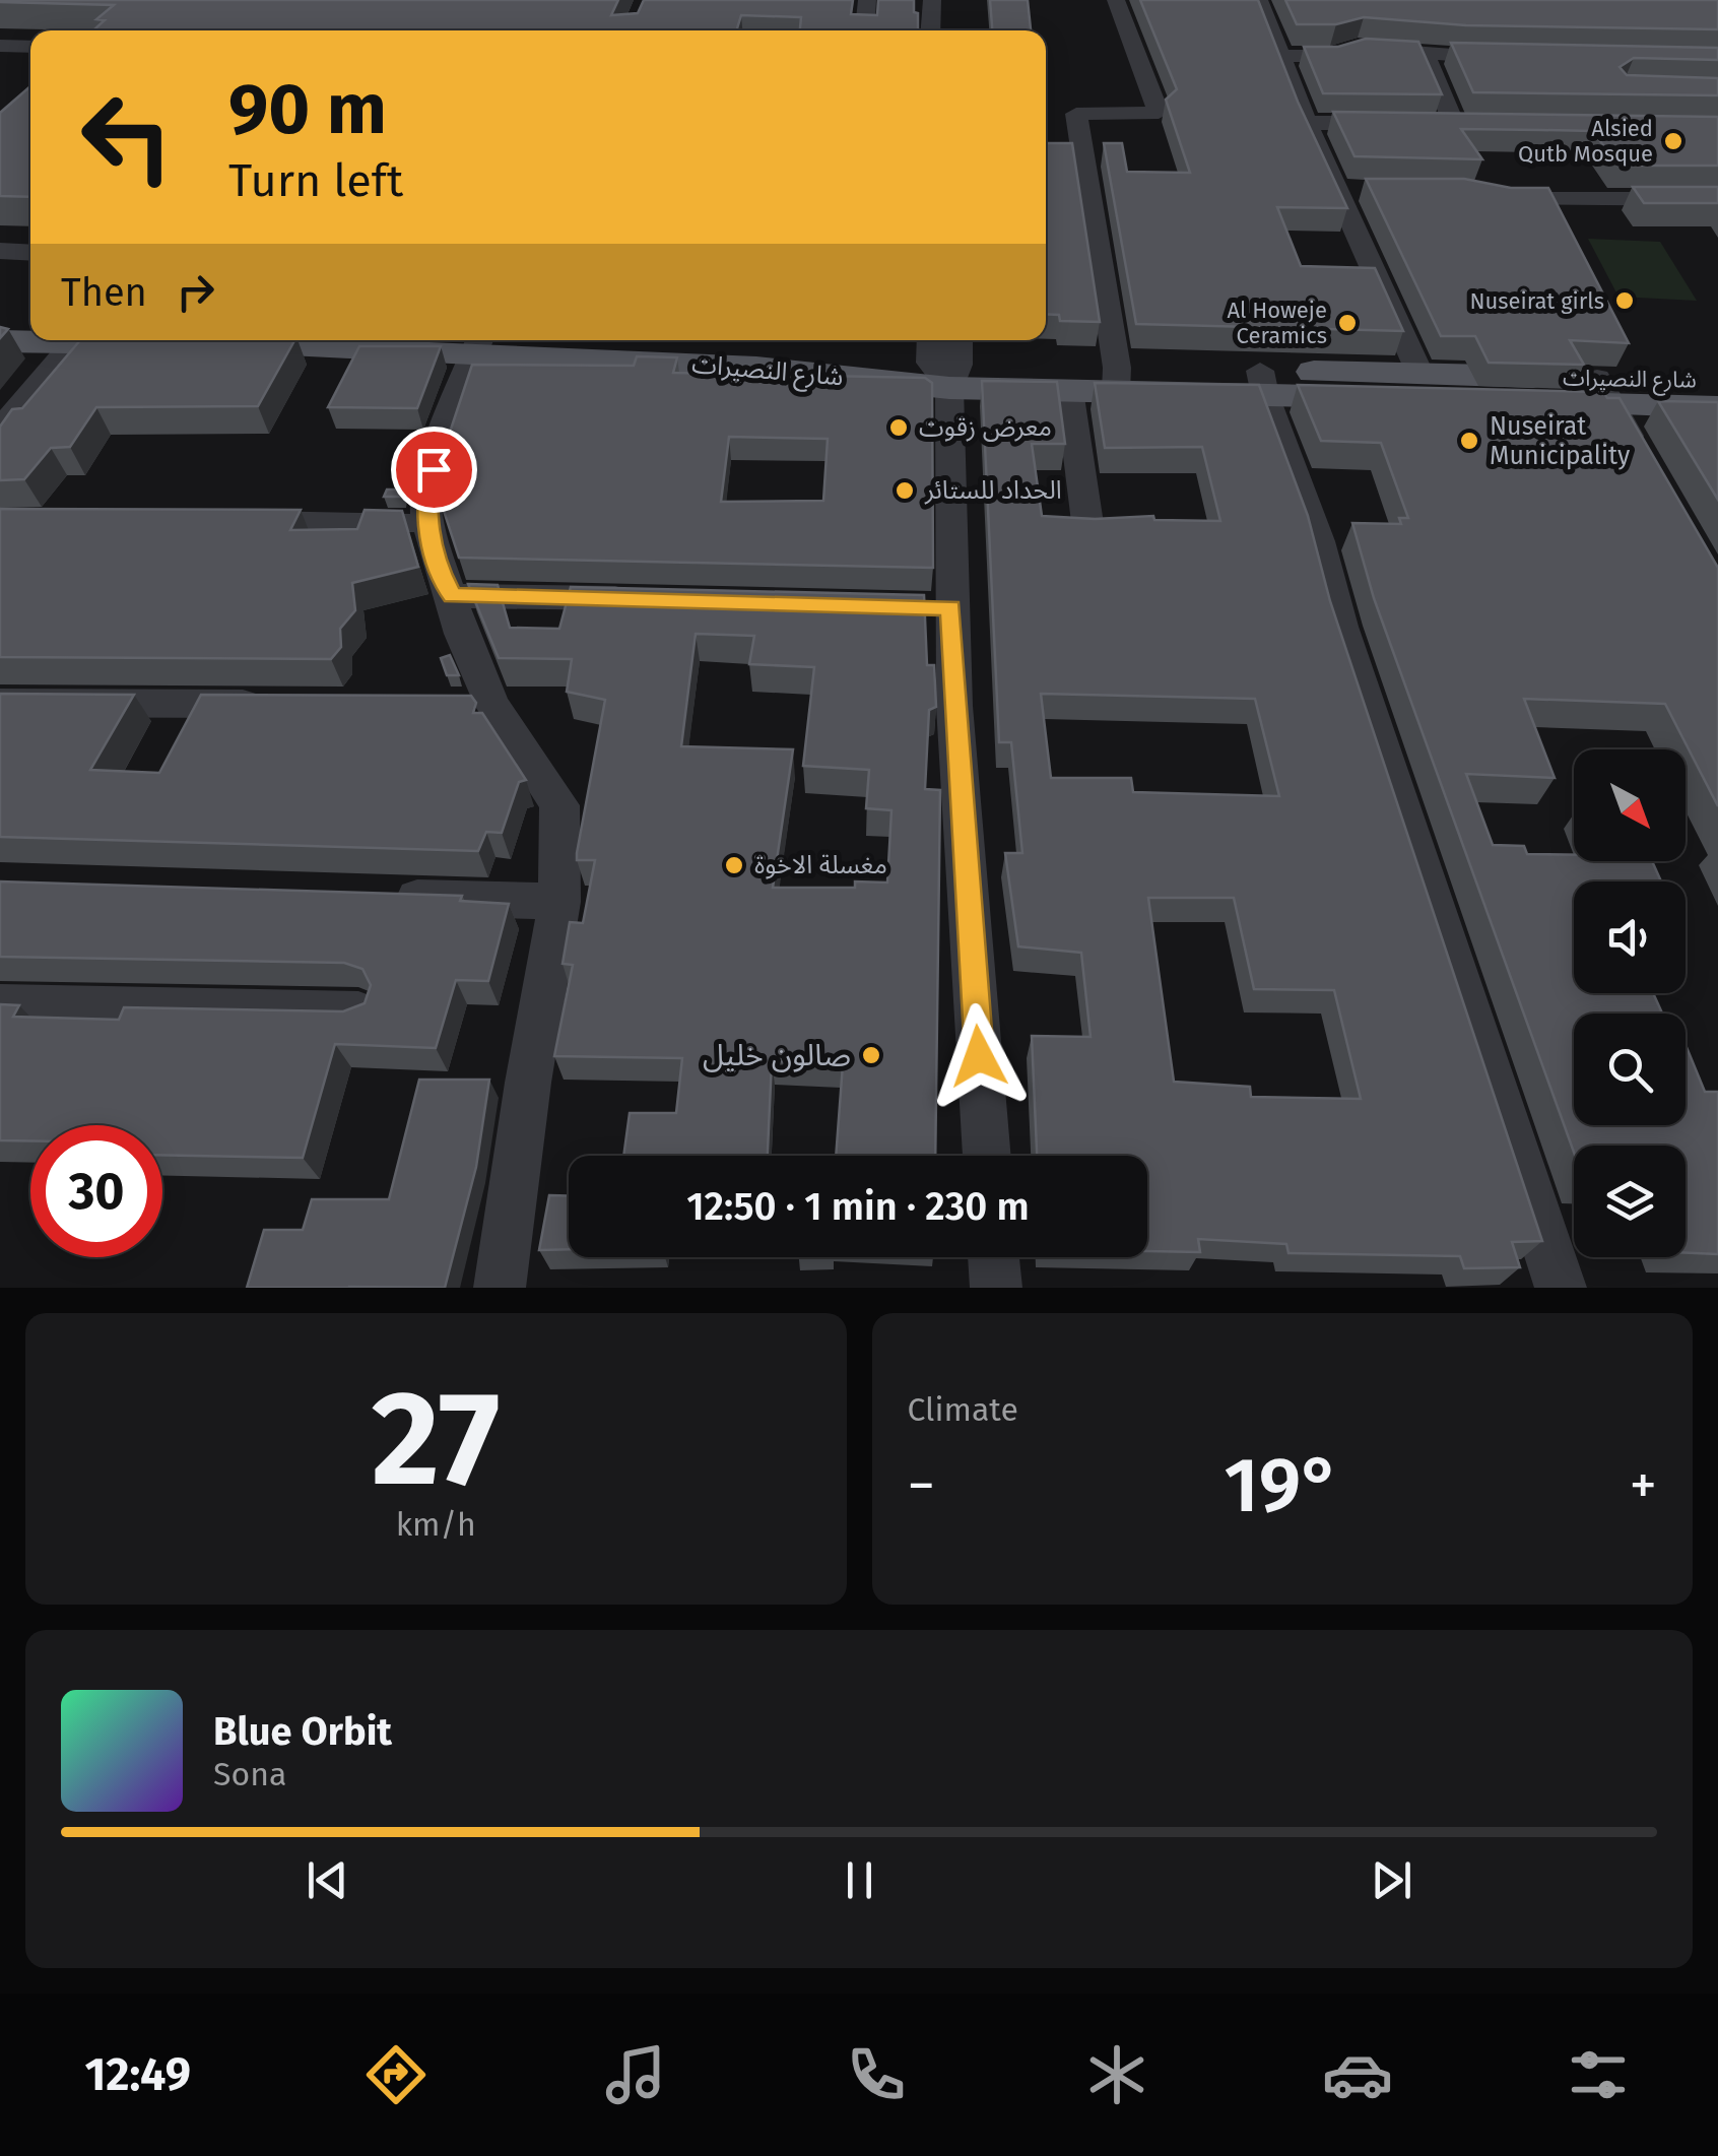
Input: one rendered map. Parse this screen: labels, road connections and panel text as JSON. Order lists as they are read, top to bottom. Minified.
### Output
{"streets":{"main road":["شارع النصيرات"]},"places":["Alsied Qutb Mosque","Nuseirat girls","Al Howeje Ceramics","معرض زقوت","Nuseirat Municipality","الحداد للستائر","مغسلة الاخوة","صالون خليل"],"north":"bottom right","page":{"turn":["90 m","Turn left"],"then":"Then","limit":"30","trip":"12:50 · 1 min · 230 m","tile":[["27","km/h"],"Climate"],"heat":["−","19°","+"],"song":["Blue Orbit","Sona"],"tabs":"12:49"}}
